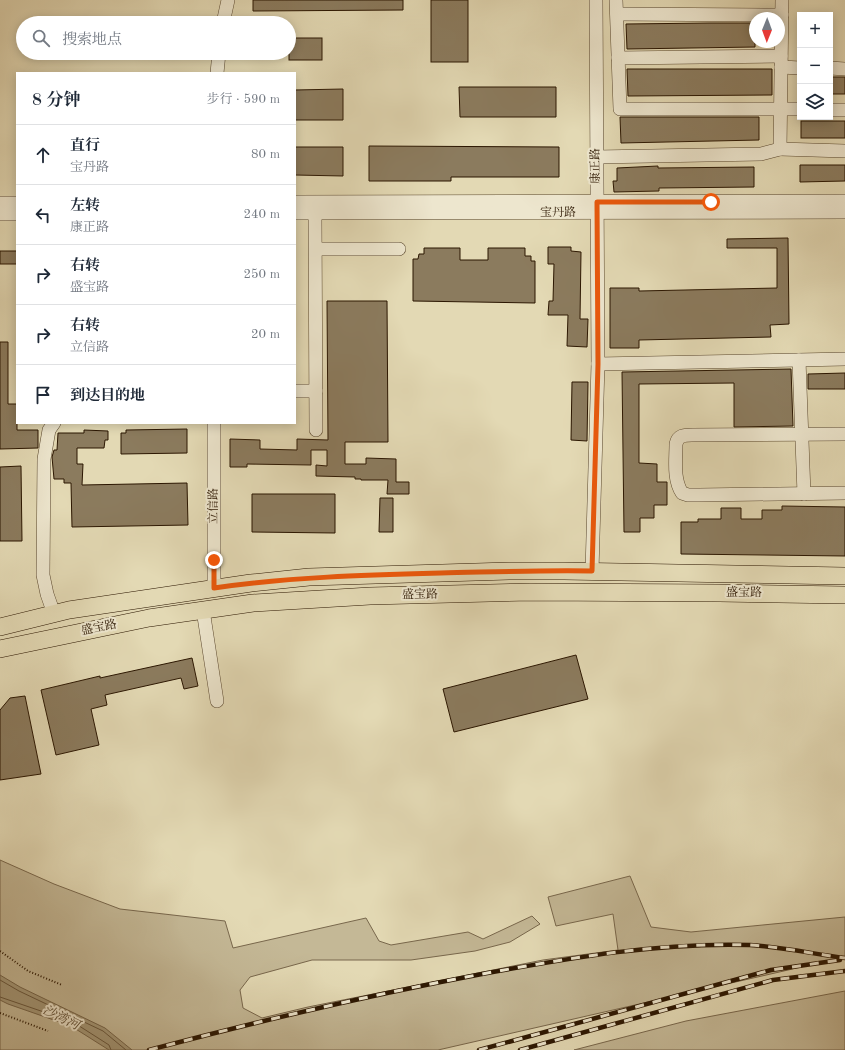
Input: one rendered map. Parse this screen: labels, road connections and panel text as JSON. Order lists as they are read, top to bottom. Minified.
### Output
{"streets":{"main road":["盛宝路"],"street":["康正路","宝丹路","立信路"]},"crossings":[["康正路","宝丹路"],["康正路","盛宝路"],["立信路","盛宝路"]],"water":["沙湾河"],"north":"bottom","page":{"map_buttons":["+","−"],"search":"搜索地点","heading":["8 分钟","步行 · 590 m"],"list":[["直行","宝丹路","80 m"],["左转","康正路","240 m"],["右转","盛宝路","250 m"],["右转","立信路","20 m"],"到达目的地"]}}
